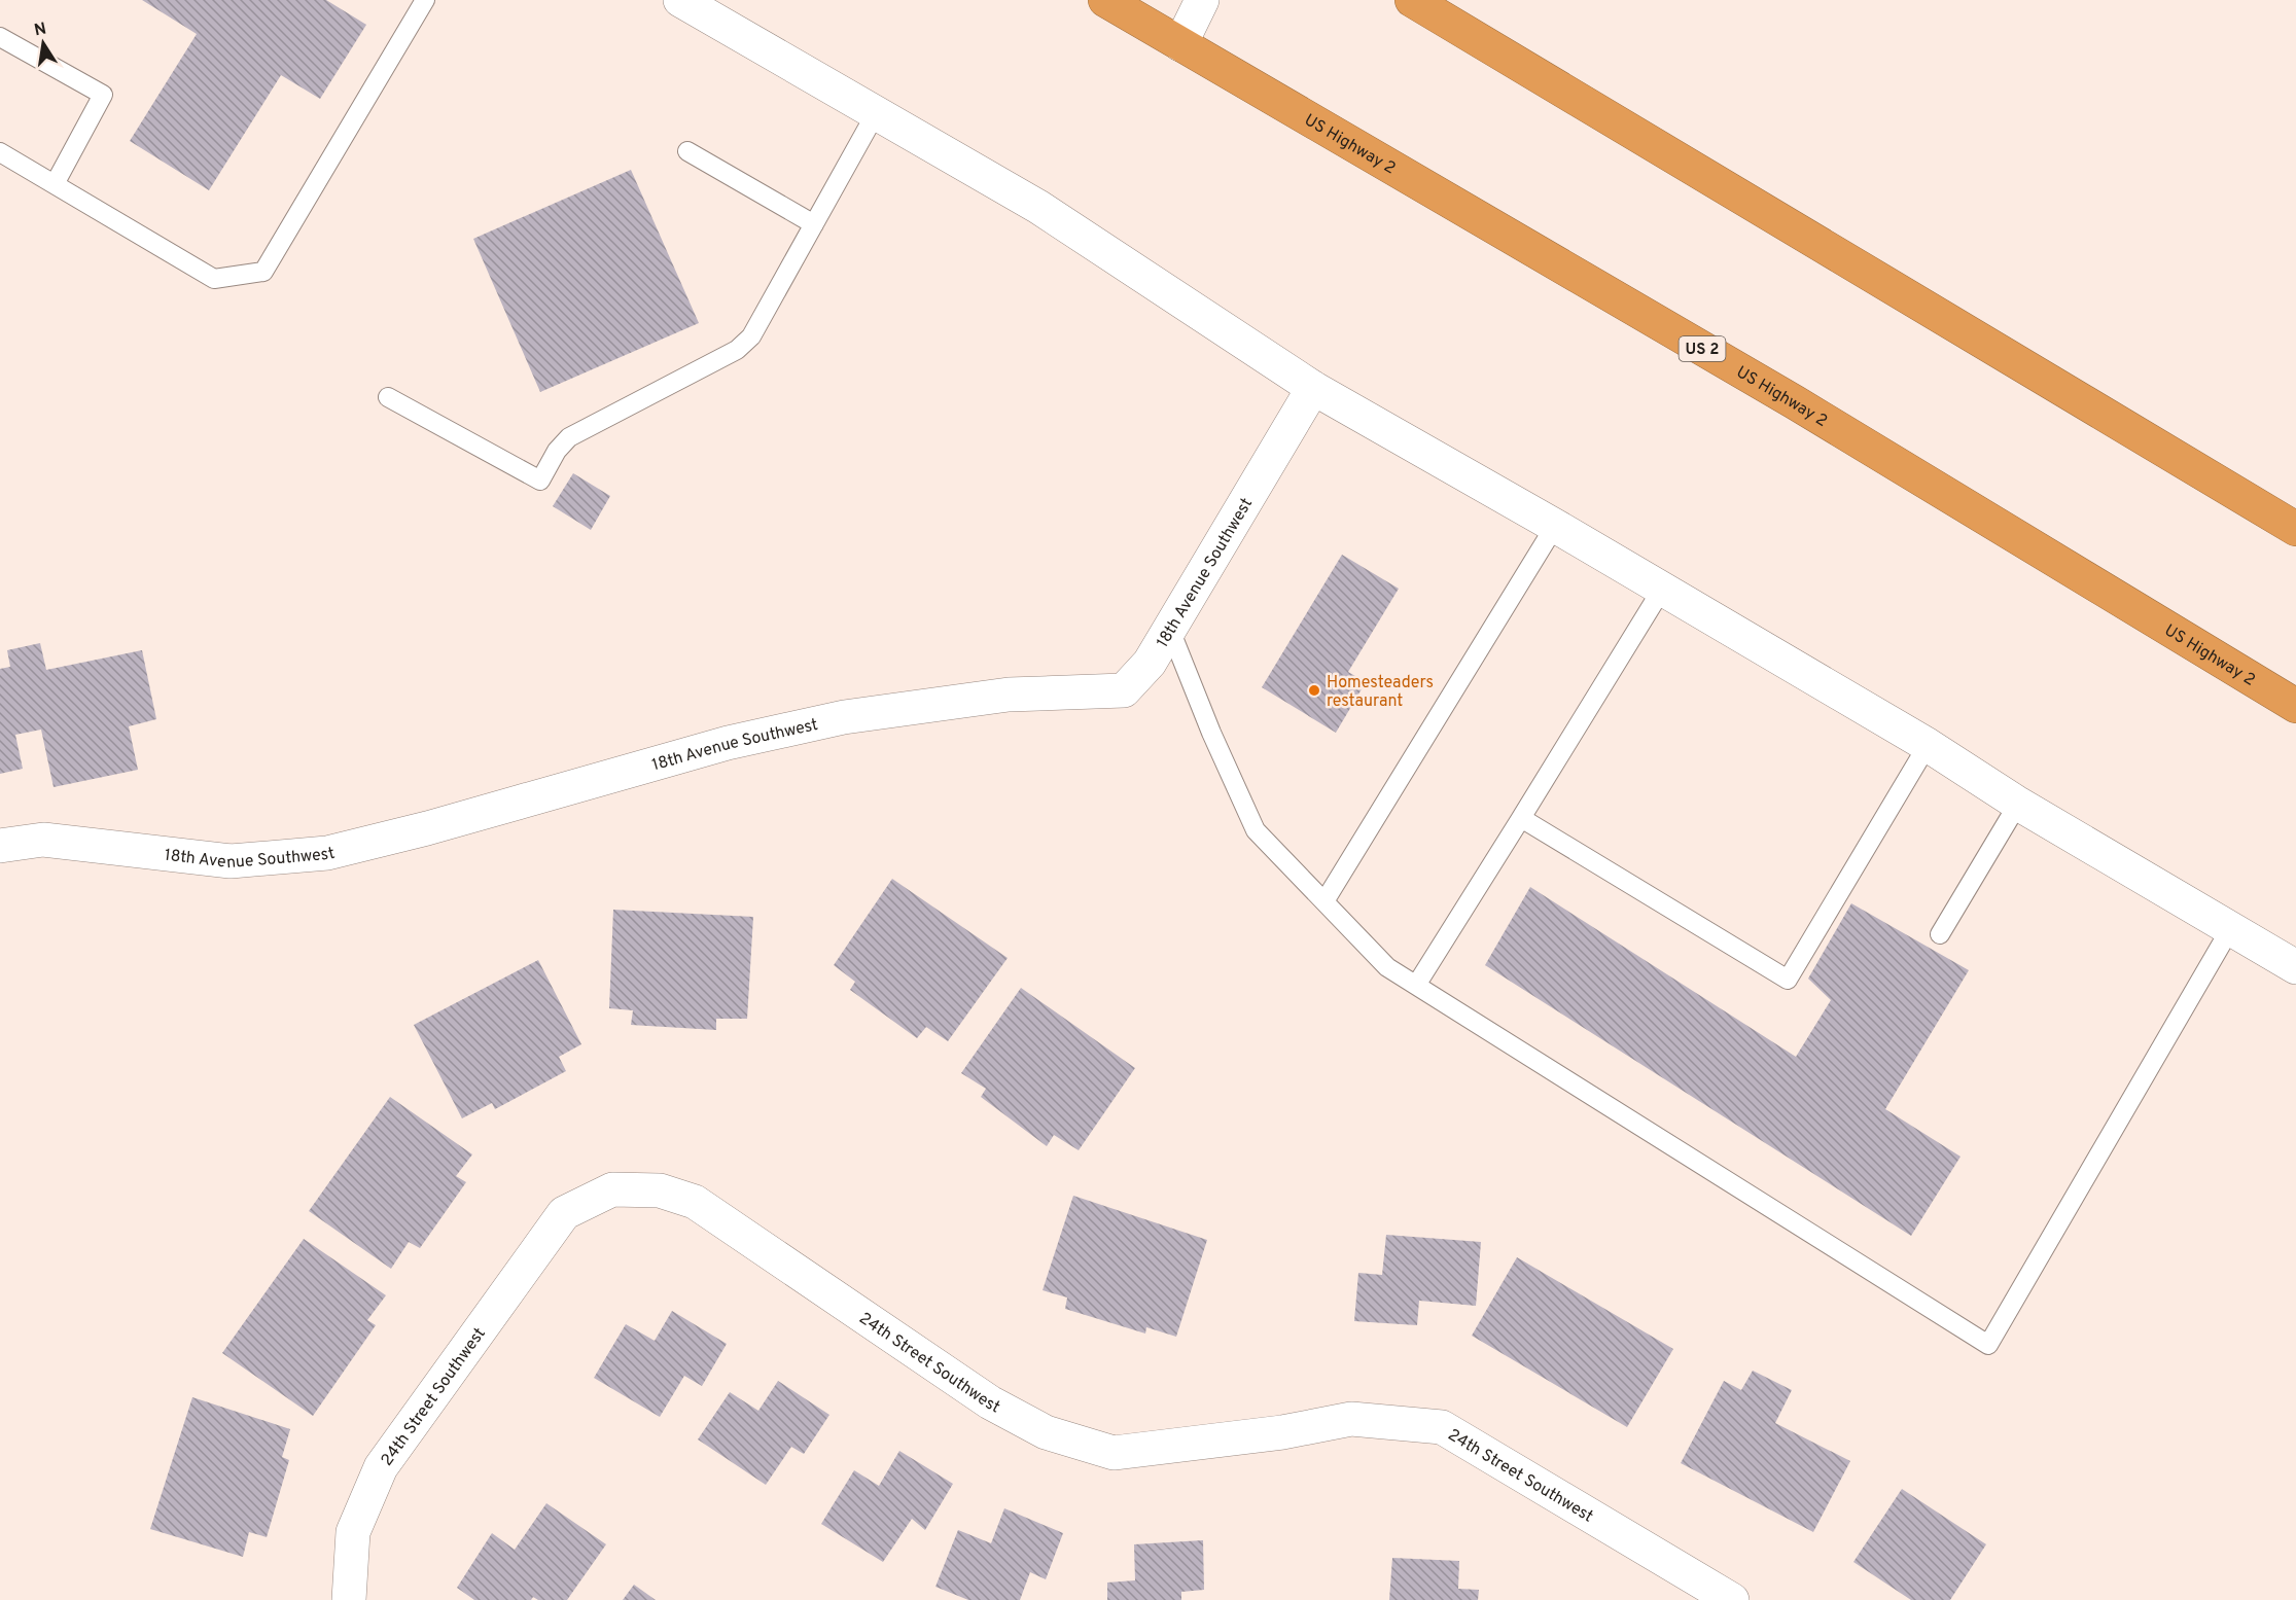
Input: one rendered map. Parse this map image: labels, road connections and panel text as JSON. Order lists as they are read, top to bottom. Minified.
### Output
{"streets":{"highway":["US Highway 2","US 2"],"street":["18th Avenue Southwest","24th Street Southwest"]},"places":["Homesteaders restaurant"],"north":"top"}
